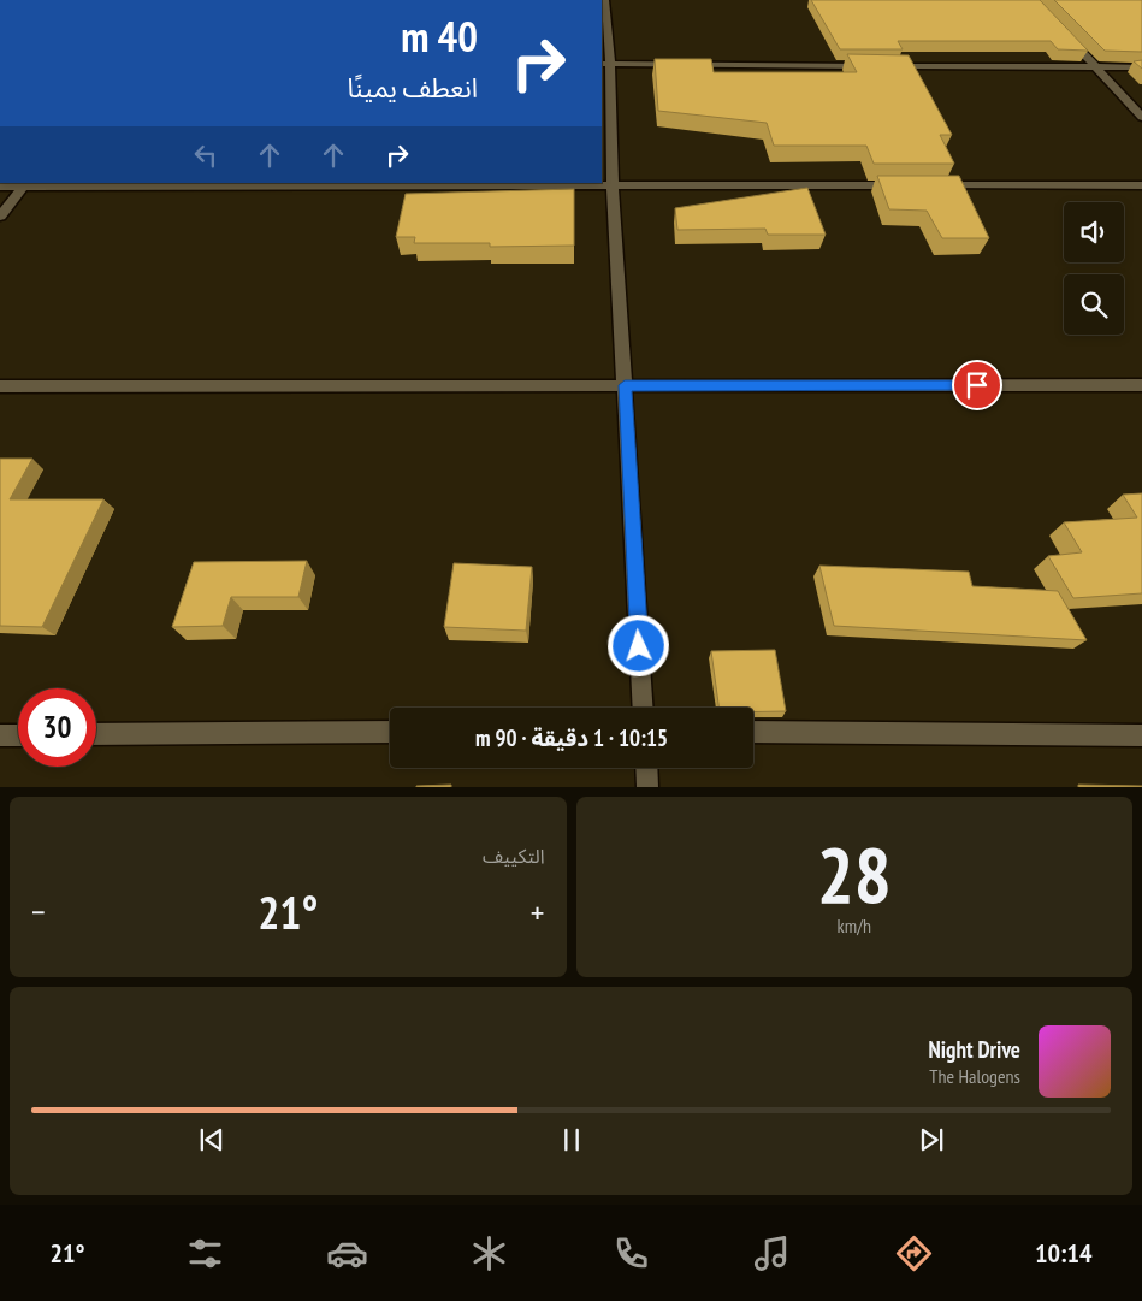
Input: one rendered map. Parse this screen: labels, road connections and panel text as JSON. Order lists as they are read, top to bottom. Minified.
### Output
{"page":{"turn":["40 m","انعطف يمينًا"],"limit":"30","trip":"10:15 · 1 دقيقة · 90 m","tile":[["28","km/h"],"التكييف"],"heat":["−","21°","+"],"song":["Night Drive","The Halogens"],"tabs":["10:14","21°"]}}
